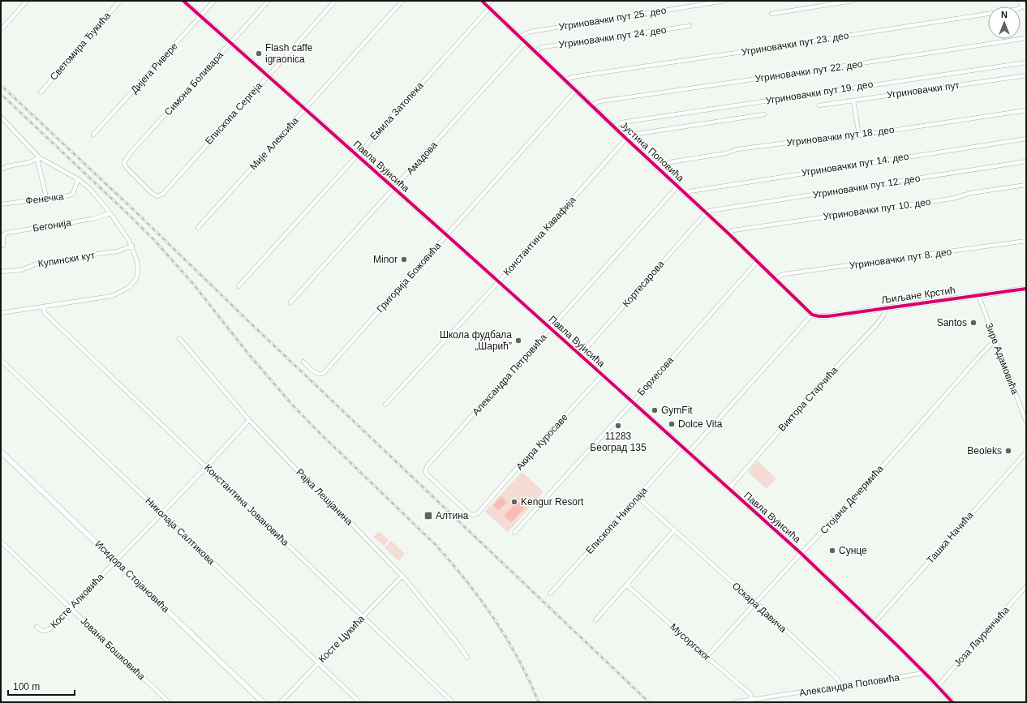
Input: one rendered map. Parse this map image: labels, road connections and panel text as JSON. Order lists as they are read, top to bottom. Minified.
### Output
{"streets":{"street":["Угриновачки пут 25. део","Угриновачки пут 24. део","Угриновачки пут 23. део","Светомира Ђукића","Дијега Ривере","Угриновачки пут 22. део","Симона Боливара","Угриновачки пут","Угриновачки пут 19. део","Емила Затопека","Епископа Сергеја","Угриновачки пут 18. део","Мије Алексића","Јустина Поповића","Амадова","Угриновачки пут 14. део","Павла Вујисића","Угриновачки пут 12. део","Фенечка","Угриновачки пут 10. део","Бегонија","Константина Кавафија","Угриновачки пут 8. део","Купински кут","Григорија Божовића","Кортесарова","Љиљане Крстић","Зире Адамовића","Александра Петровића","Борхесова","Виктора Старчића","Акира Куросаве","Рајка Лешјанина","Стојана Дечермића","Константина Јовановића","Епископа Николаја","Николаја Салтикова","Ташка Начића","Исидора Стојановића","Косте Алковића","Оскара Давича","Јоза Лауренчића","Косте Цукића","Мусоргског","Јована Бошковића","Александра Поповића"]},"crossings":[["Угриновачки пут 25. део","Јустина Поповића"],["Угриновачки пут 24. део","Јустина Поповића"],["Угриновачки пут 23. део","Јустина Поповића"],["Дијега Ривере","Павла Вујисића"],["Угриновачки пут 22. део","Јустина Поповића"],["Симона Боливара","Епископа Сергеја"],["Симона Боливара","Павла Вујисића"],["Угриновачки пут 19. део","Јустина Поповића"],["Емила Затопека","Јустина Поповића"],["Емила Затопека","Павла Вујисића"],["Епископа Сергеја","Павла Вујисића"],["Угриновачки пут 18. део","Јустина Поповића"],["Мије Алексића","Павла Вујисића"],["Јустина Поповића","Амадова"],["Јустина Поповића","Угриновачки пут 14. део"],["Јустина Поповића","Угриновачки пут 12. део"],["Јустина Поповића","Угриновачки пут 10. део"],["Јустина Поповића","Константина Кавафија"],["Јустина Поповића","Угриновачки пут 8. део"],["Јустина Поповића","Григорија Божовића"],["Јустина Поповића","Кортесарова"],["Јустина Поповића","Љиљане Крстић"],["Јустина Поповића","Александра Петровића"],["Јустина Поповића","Борхесова"],["Амадова","Павла Вујисића"],["Павла Вујисића","Константина Кавафија"],["Павла Вујисића","Григорија Божовића"],["Павла Вујисића","Кортесарова"],["Павла Вујисића","Александра Петровића"],["Павла Вујисића","Борхесова"],["Павла Вујисића","Виктора Старчића"],["Павла Вујисића","Акира Куросаве"],["Павла Вујисића","Стојана Дечермића"],["Павла Вујисића","Епископа Николаја"],["Павла Вујисића","Ташка Начића"],["Павла Вујисића","Јоза Лауренчића"],["Павла Вујисића","Александра Поповића"],["Угриновачки пут 12. део","Кортесарова"],["Љиљане Крстић","Зире Адамовића"],["Љиљане Крстић","Виктора Старчића"],["Зире Адамовића","Стојана Дечермића"],["Александра Петровића","Акира Куросаве"],["Рајка Лешјанина","Косте Алковића"],["Рајка Лешјанина","Косте Цукића"],["Стојана Дечермића","Оскара Давича"],["Стојана Дечермића","Мусоргског"],["Константина Јовановића","Косте Алковића"],["Константина Јовановића","Косте Цукића"],["Епископа Николаја","Оскара Давича"],["Николаја Салтикова","Косте Алковића"],["Николаја Салтикова","Косте Цукића"],["Исидора Стојановића","Косте Алковића"],["Косте Алковића","Јована Бошковића"],["Оскара Давича","Александра Поповића"],["Мусоргског","Александра Поповића"]],"places":{"other":["Flash caffe igraonica","Minor","Santos","Школа фудбала „Шарић”","GymFit","Dolce Vita","11283 Београд 135","Beoleks","Kengur Resort","Сунце"],"transit":["Алтина"]},"scale_bar":"100 m","north":"top"}
